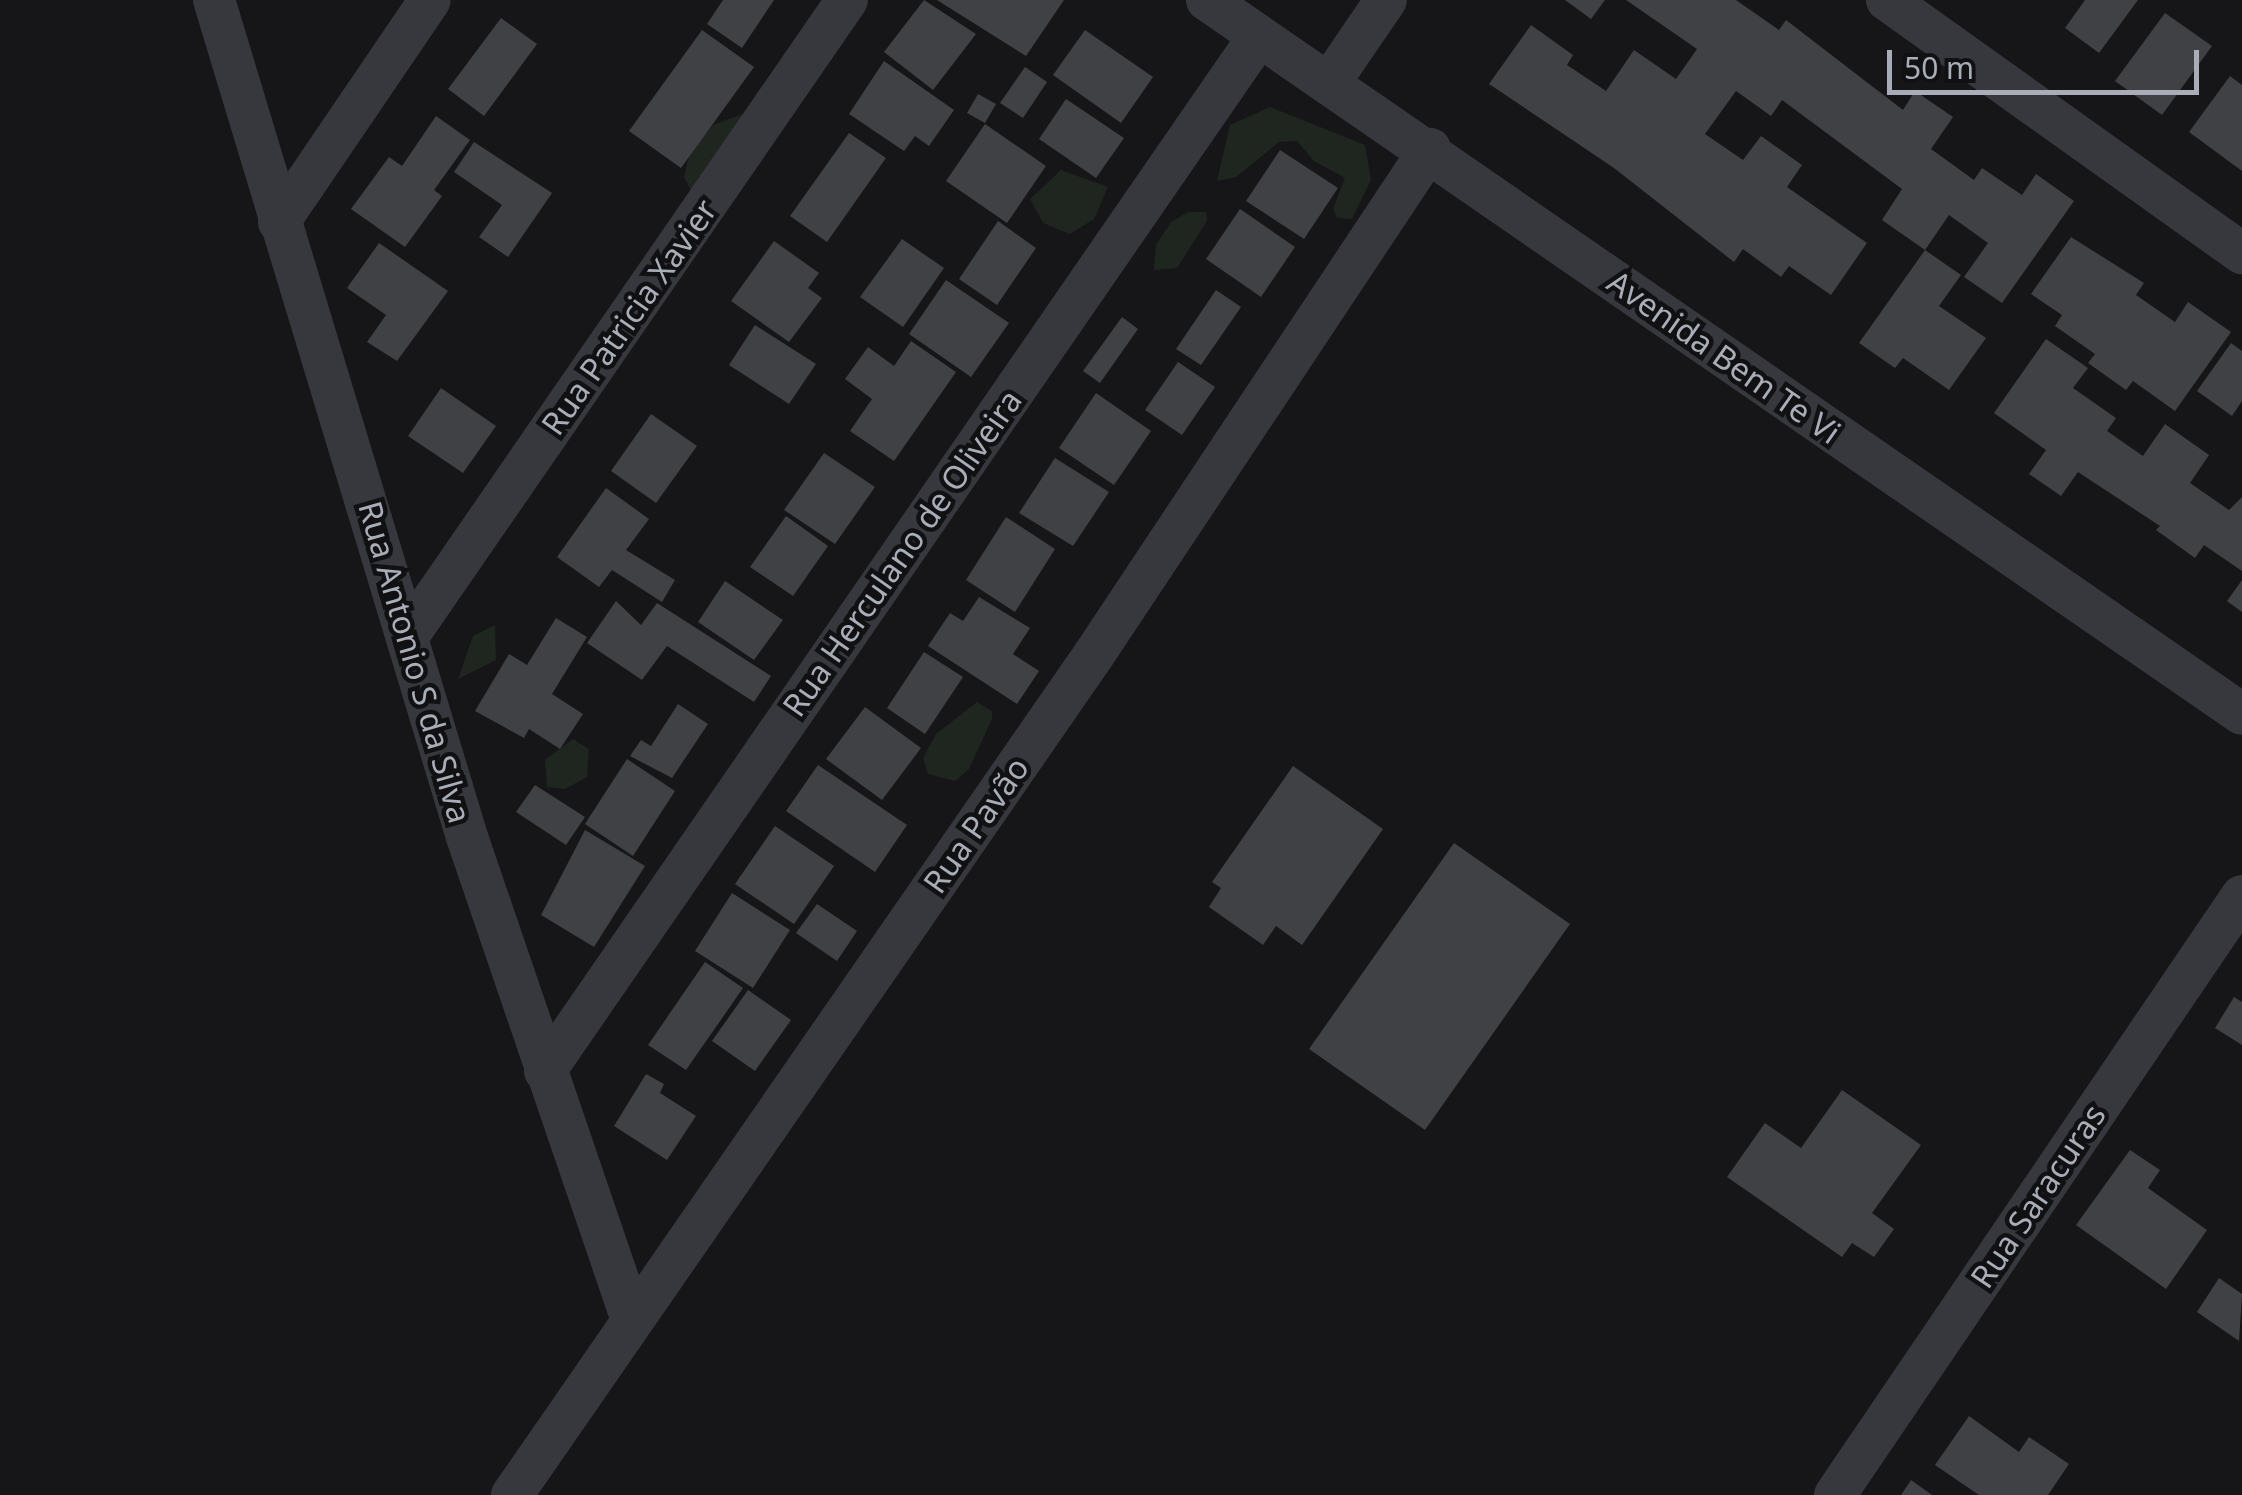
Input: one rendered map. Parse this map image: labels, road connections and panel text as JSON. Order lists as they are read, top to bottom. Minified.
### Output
{"streets":{"street":["Rua Patricia Xavier","Avenida Bem Te Vi","Rua Herculano de Oliveira","Rua Antonio S da Silva","Rua Pavão","Rua Saracuras"]},"crossings":[["Rua Patricia Xavier","Rua Antonio S da Silva"],["Avenida Bem Te Vi","Rua Herculano de Oliveira"],["Avenida Bem Te Vi","Rua Pavão"],["Rua Herculano de Oliveira","Rua Antonio S da Silva"],["Rua Antonio S da Silva","Rua Pavão"]],"scale_bar":"50 m"}
